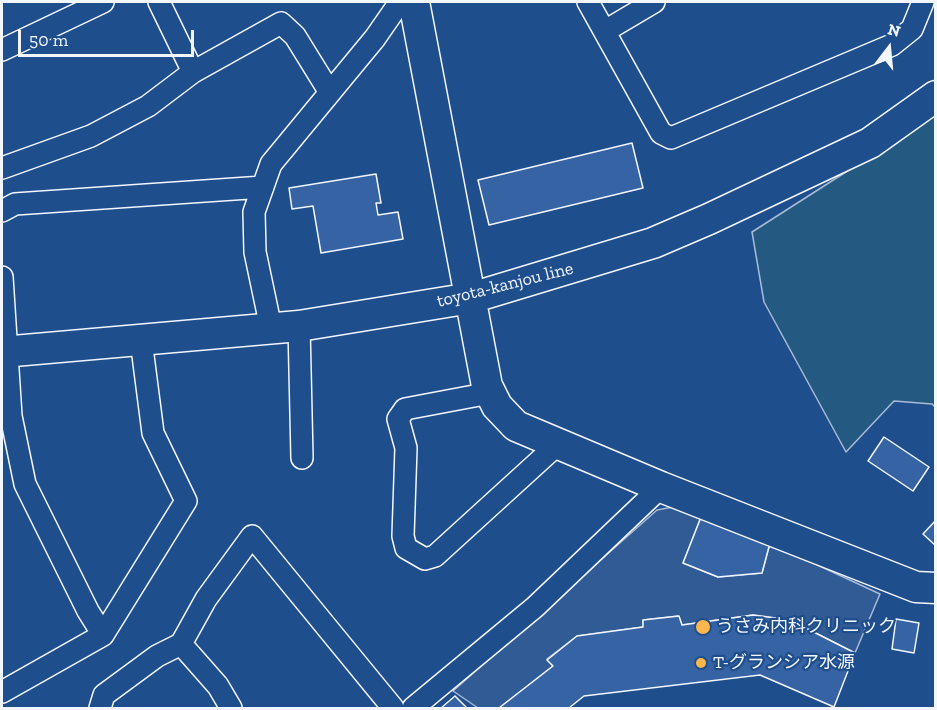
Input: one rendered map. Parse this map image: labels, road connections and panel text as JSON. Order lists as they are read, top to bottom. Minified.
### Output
{"streets":{"main road":["toyota-kanjou line"]},"places":["うさみ内科クリニック","T-グランシア水源"],"scale_bar":"50 m","north":"top"}
